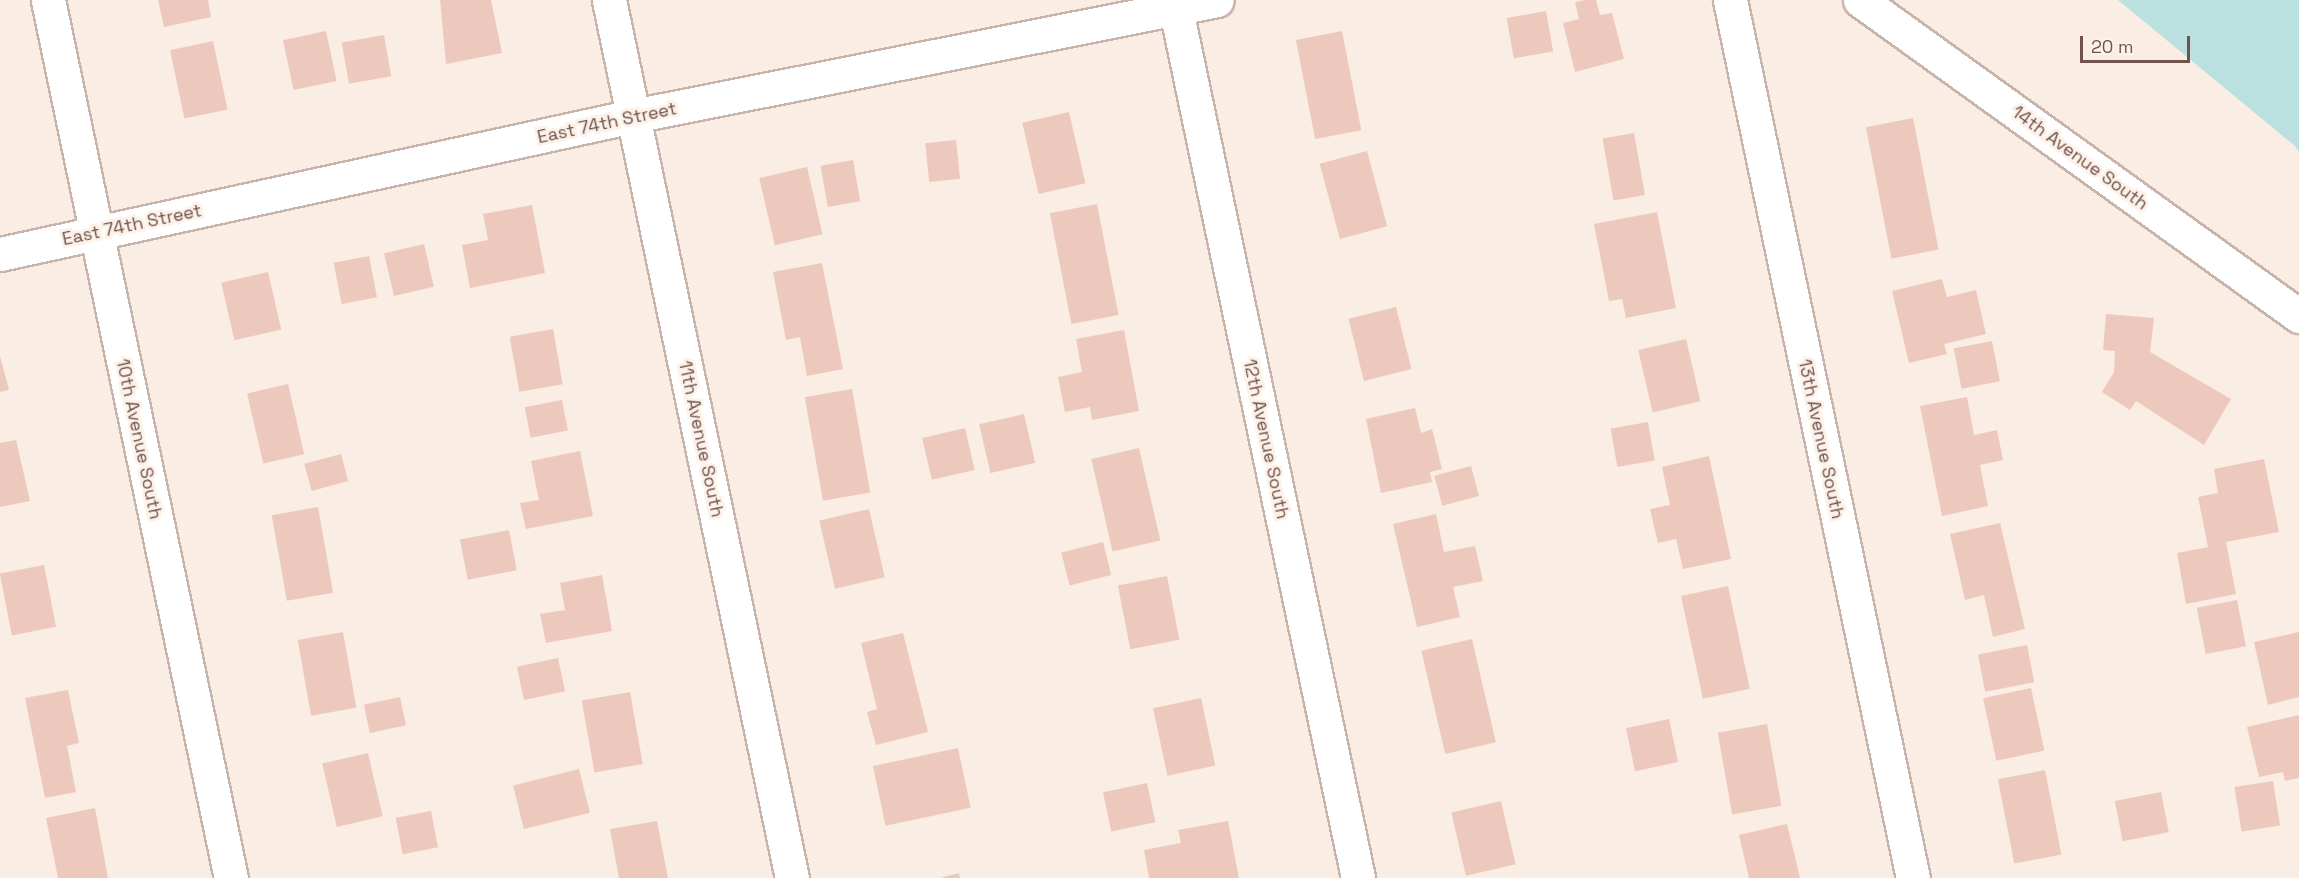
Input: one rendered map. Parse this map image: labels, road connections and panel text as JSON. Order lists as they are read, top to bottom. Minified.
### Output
{"streets":{"street":["East 74th Street","14th Avenue South","10th Avenue South","11th Avenue South","12th Avenue South","13th Avenue South"]},"crossings":[["East 74th Street","10th Avenue South"],["East 74th Street","11th Avenue South"],["East 74th Street","12th Avenue South"]],"scale_bar":"20 m"}
